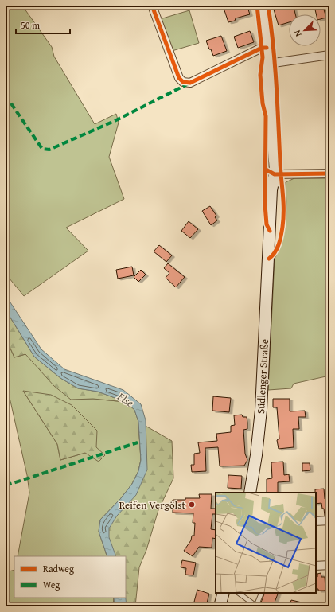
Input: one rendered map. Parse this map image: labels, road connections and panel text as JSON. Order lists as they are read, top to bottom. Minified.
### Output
{"streets":{"main road":["Südlenger Straße"]},"water":["Else"],"places":["Reifen Vergölst"],"legend":["Radweg","Weg"],"scale_bar":"50 m","north":"bottom left"}
